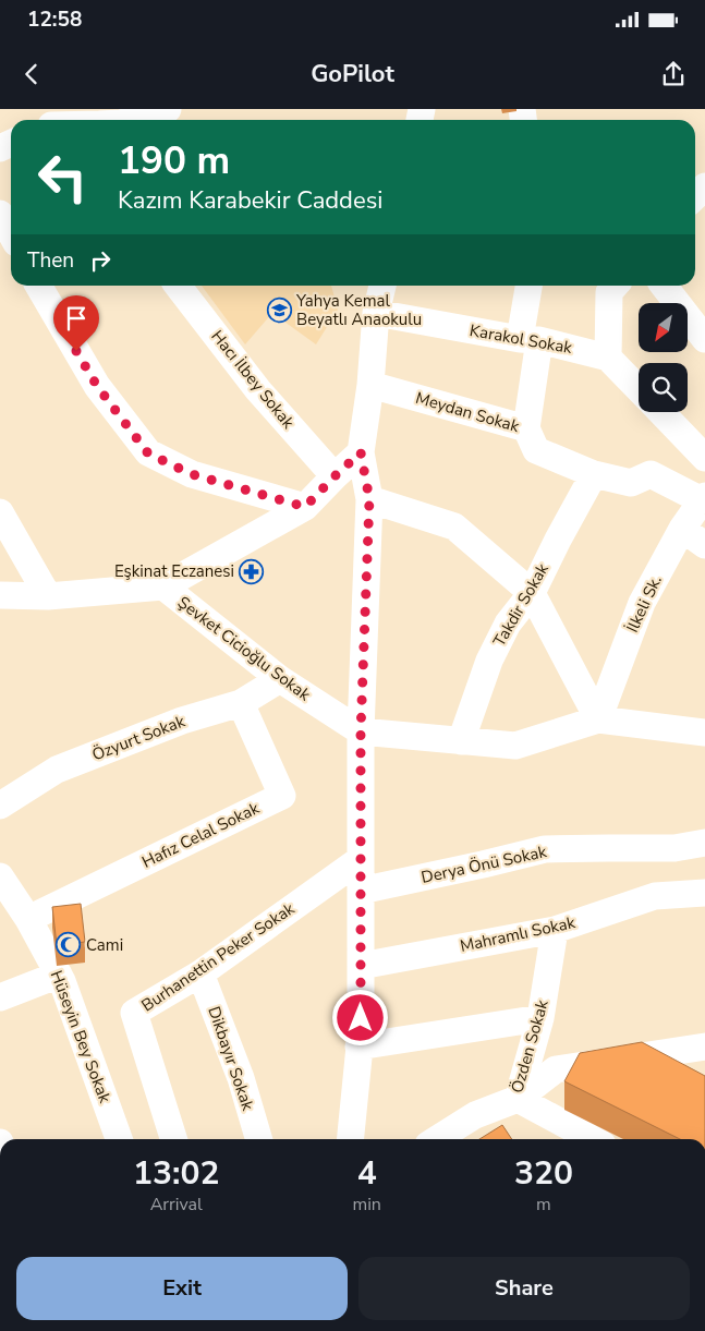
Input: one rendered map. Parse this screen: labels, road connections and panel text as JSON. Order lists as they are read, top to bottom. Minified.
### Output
{"streets":{"street":["Karakol Sokak","Hacı İlbey Sokak","Meydan Sokak","İlkeli Sk.","Takdir Sokak","Şevket Cicioğlu Sokak","Özyurt Sokak","Hafız Celal Sokak","Derya Önü Sokak","Mahramlı Sokak","Burhanettin Peker Sokak","Hüseyin Bey Sokak","Özden Sokak","Dikbayır Sokak"]},"crossings":[["Meydan Sokak","İlkeli Sk."],["Meydan Sokak","Takdir Sokak"],["İlkeli Sk.","Şevket Cicioğlu Sokak"],["Takdir Sokak","Şevket Cicioğlu Sokak"],["Şevket Cicioğlu Sokak","Özyurt Sokak"],["Özyurt Sokak","Hafız Celal Sokak"],["Hafız Celal Sokak","Hüseyin Bey Sokak"],["Mahramlı Sokak","Özden Sokak"],["Burhanettin Peker Sokak","Dikbayır Sokak"]],"places":{"school or university":["Yahya Kemal Beyatlı Anaokulu"],"pharmacy":["Eşkinat Eczanesi"],"mosque":["Cami"]},"north":"bottom left","page":{"status":"12:58","header":"GoPilot","turn":["190 m","Kazım Karabekir Caddesi"],"then":"Then","eta":["13:02","Arrival","4","min","320","m"],"buttons":["Exit","Share"]}}
